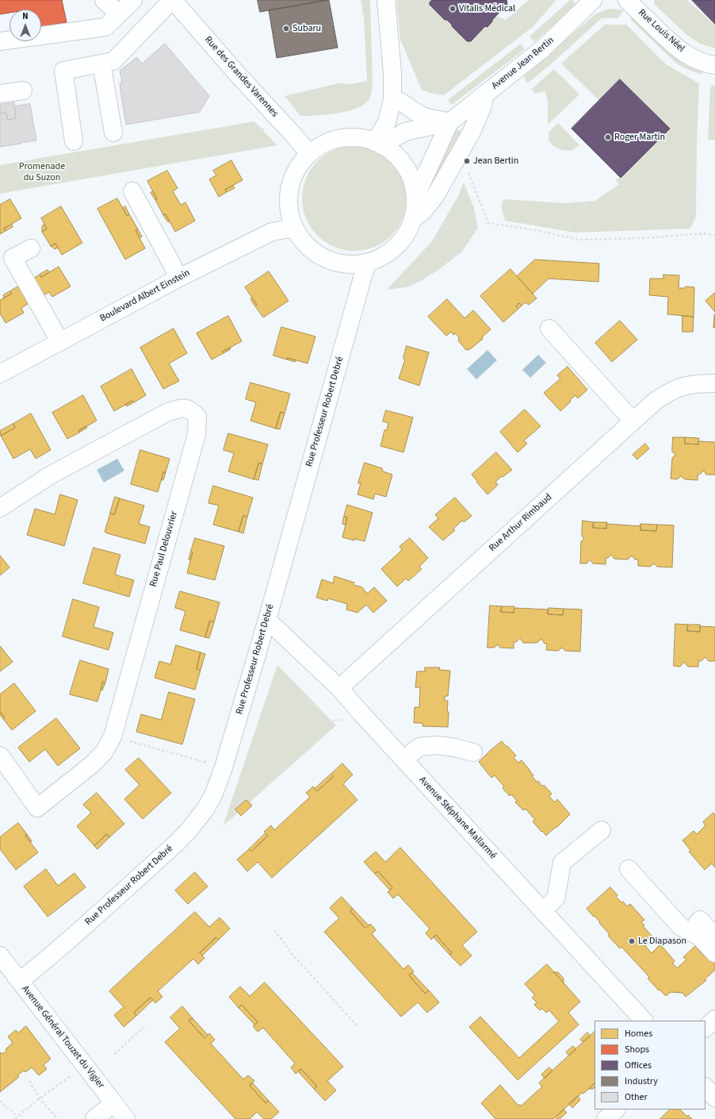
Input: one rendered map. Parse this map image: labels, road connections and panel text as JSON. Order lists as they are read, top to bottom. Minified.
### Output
{"streets":{"street":["Rue Louis Néel","Avenue Jean Bertin","Rue des Grandes Varennes","Boulevard Albert Einstein","Rue Professeur Robert Debré","Rue Arthur Rimbaud","Rue Paul Delouvrier","Avenue Stéphane Mallarmé","Avenue Général Touzet du Vigier"]},"crossings":[["Rue Professeur Robert Debré","Avenue Stéphane Mallarmé"],["Rue Professeur Robert Debré","Avenue Général Touzet du Vigier"],["Rue Arthur Rimbaud","Avenue Stéphane Mallarmé"]],"parks":["Promenade du Suzon"],"places":["Vitalis Médical","Subaru","Roger Martin","Jean Bertin","Le Diapason"],"legend":["Homes","Shops","Offices","Industry","Other"],"north":"top"}
